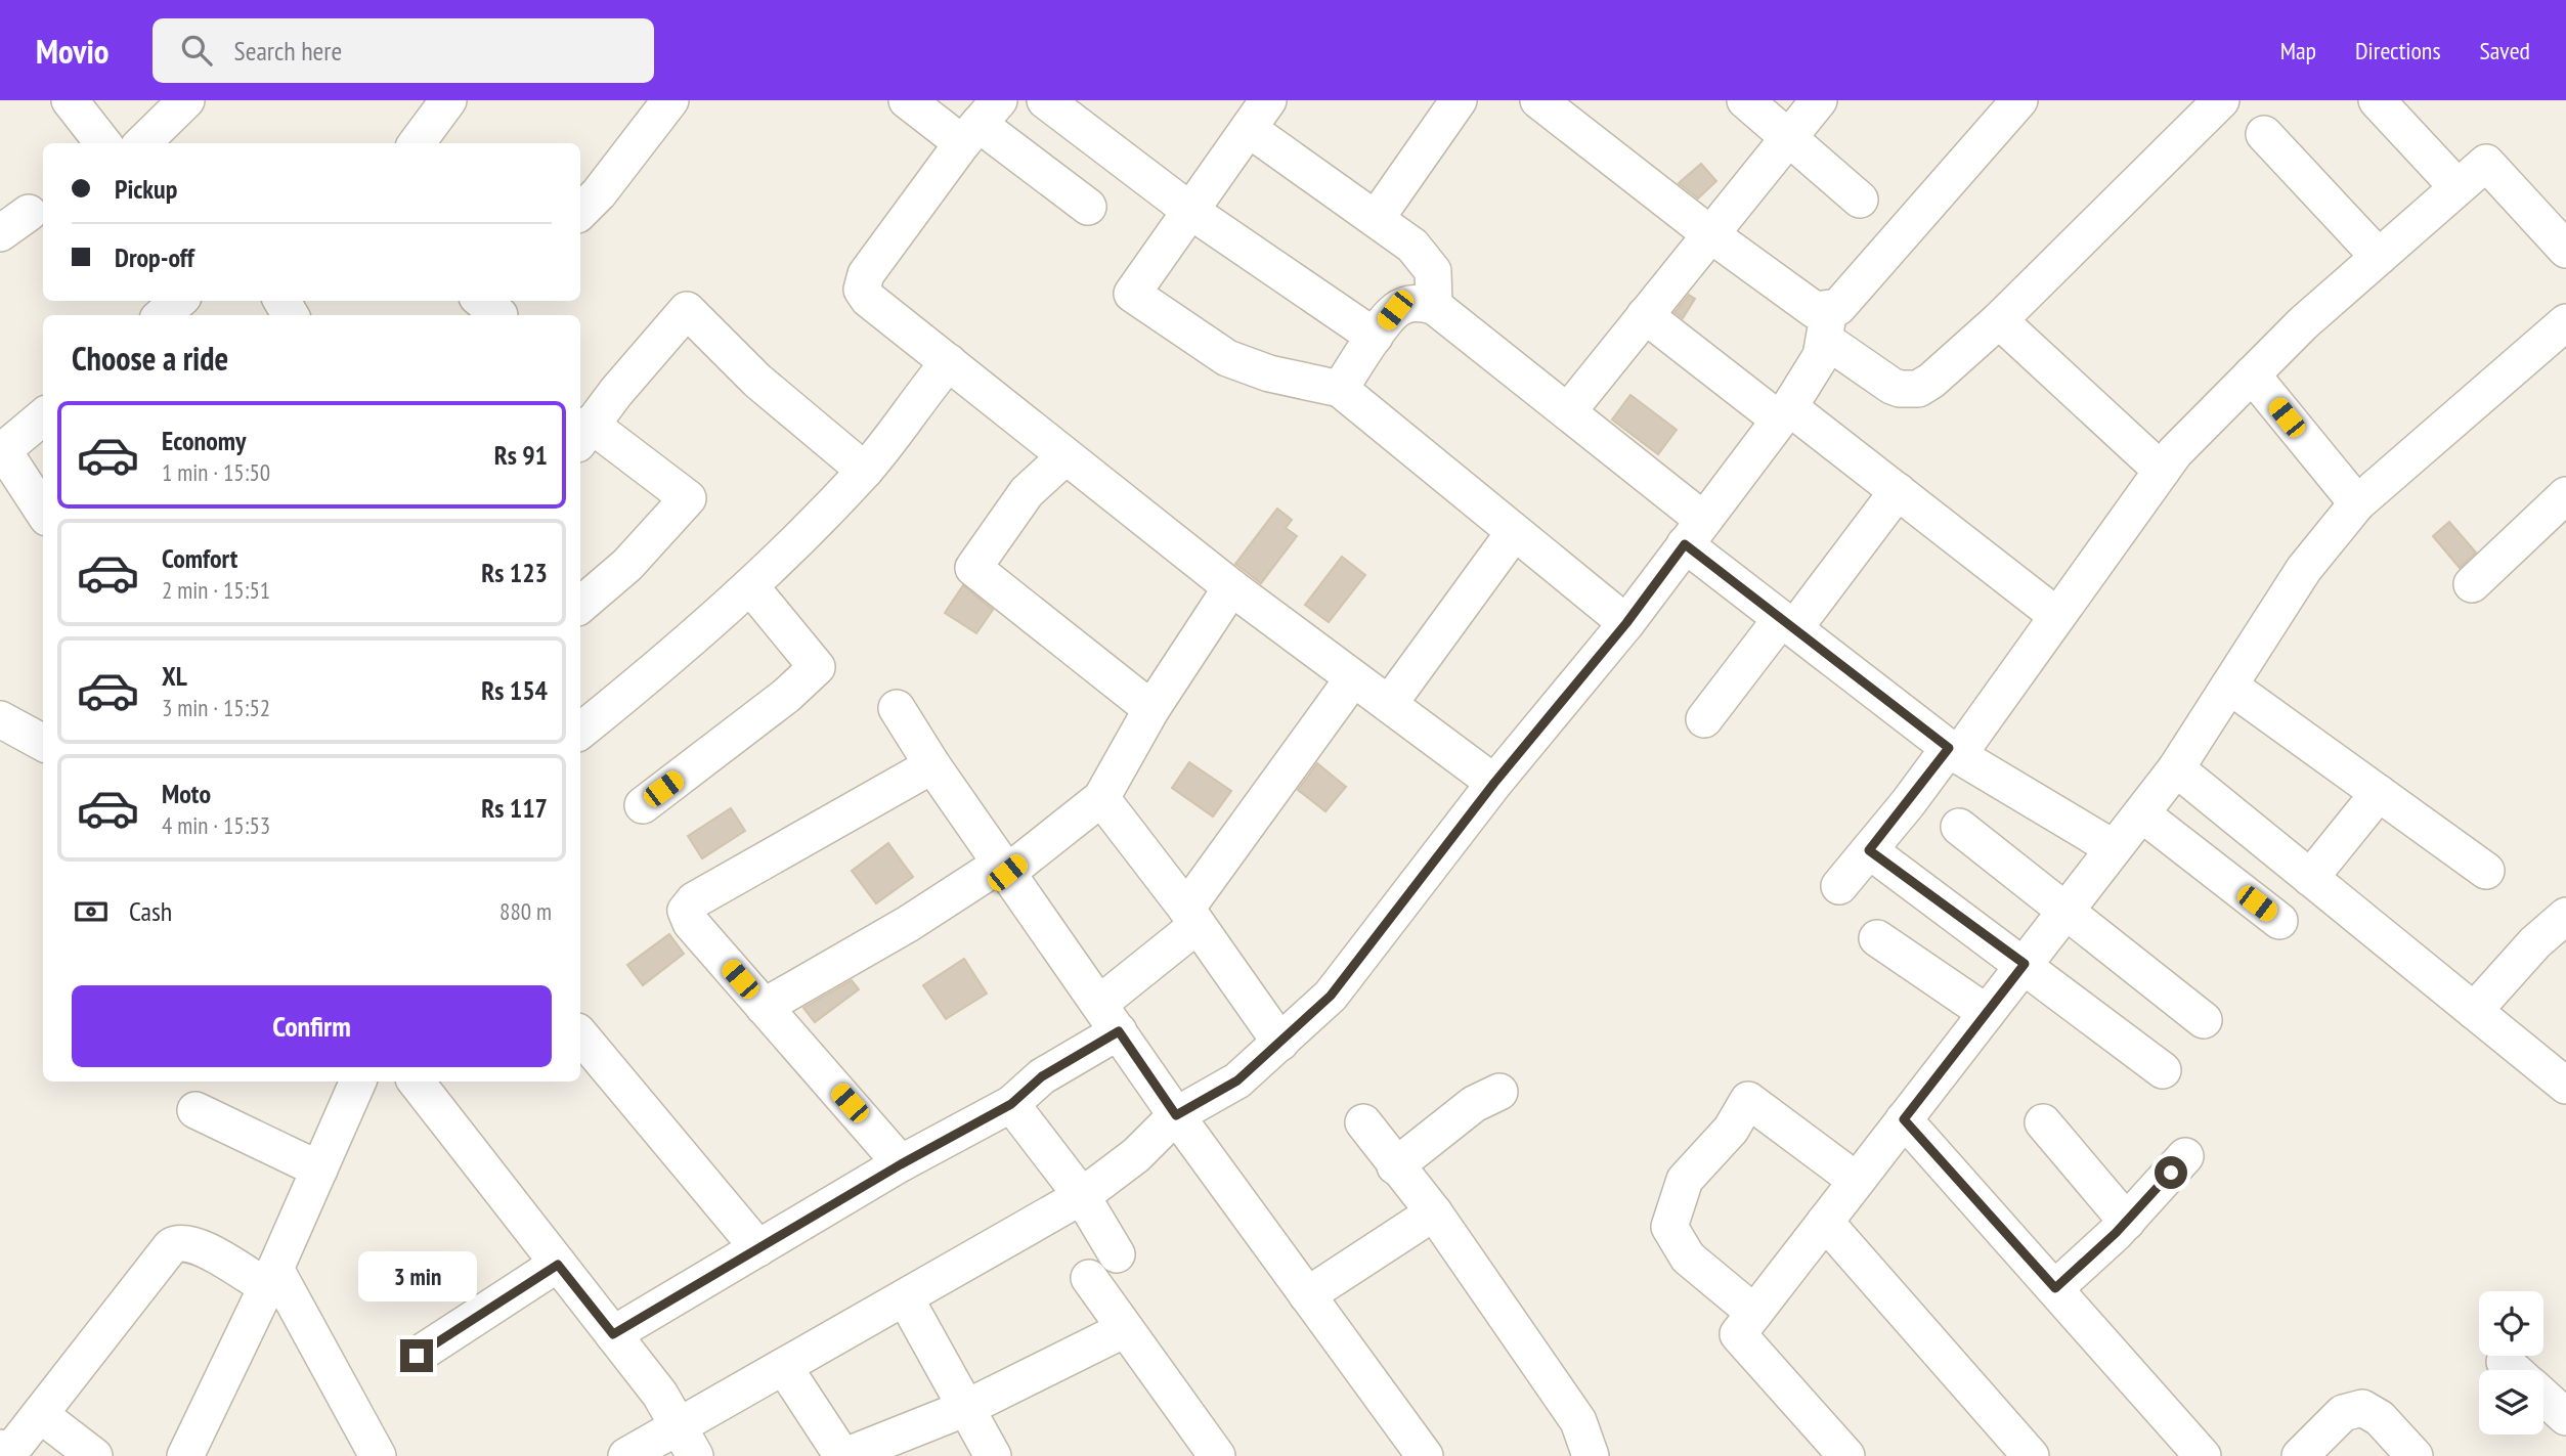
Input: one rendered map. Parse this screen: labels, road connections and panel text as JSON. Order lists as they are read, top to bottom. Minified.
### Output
{"page":{"header":"Movio","search":"Search here","nav":["Map","Directions","Saved"],"banner":["Pickup","Drop-off"],"heading":"Choose a ride","list":[{"name":"Economy","note":"1 min · 15:50","value":"Rs 91"},{"name":"Comfort","note":"2 min · 15:51","value":"Rs 123"},{"name":"XL","note":"3 min · 15:52","value":"Rs 154"},{"name":"Moto","note":"4 min · 15:53","value":"Rs 117"}],"pay":["Cash","880 m"],"buttons":"Confirm","bubble":"3 min"}}
